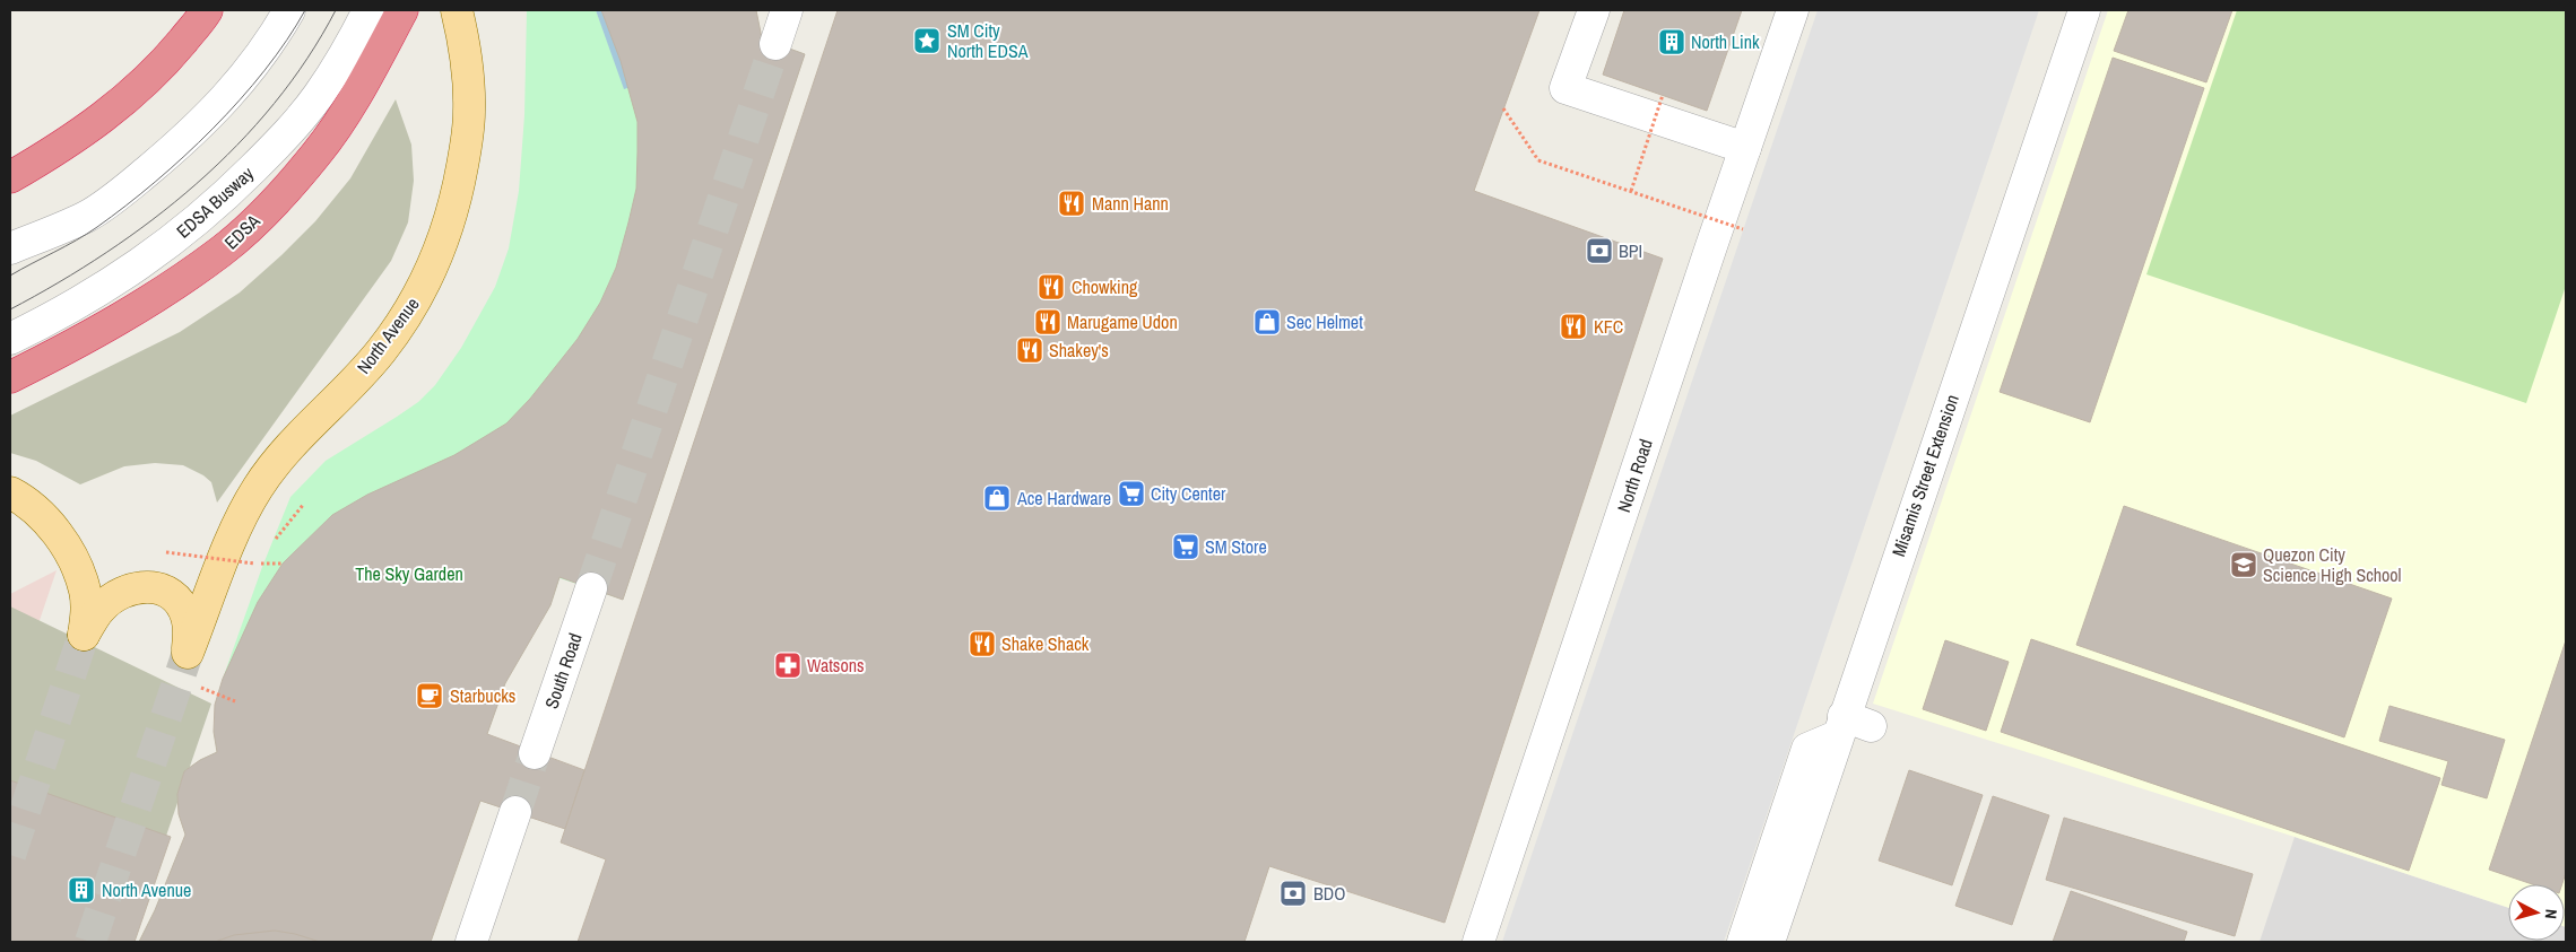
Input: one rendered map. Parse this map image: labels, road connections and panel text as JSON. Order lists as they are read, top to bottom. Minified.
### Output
{"streets":{"highway":["EDSA"],"main road":["North Avenue"],"street":["EDSA Busway","North Road","Misamis Street Extension","South Road"]},"parks":["The Sky Garden"],"places":{"place":["SM City North EDSA"],"building":["North Link","North Avenue"],"restaurant":["Mann Hann","Chowking","Marugame Udon","KFC","Shakey's","Shake Shack"],"bank":["BPI","BDO"],"shop":["Sec Helmet","Ace Hardware"],"supermarket":["City Center","SM Store"],"school or university":["Quezon City Science High School"],"pharmacy":["Watsons"],"cafe":["Starbucks"]},"north":"right"}
